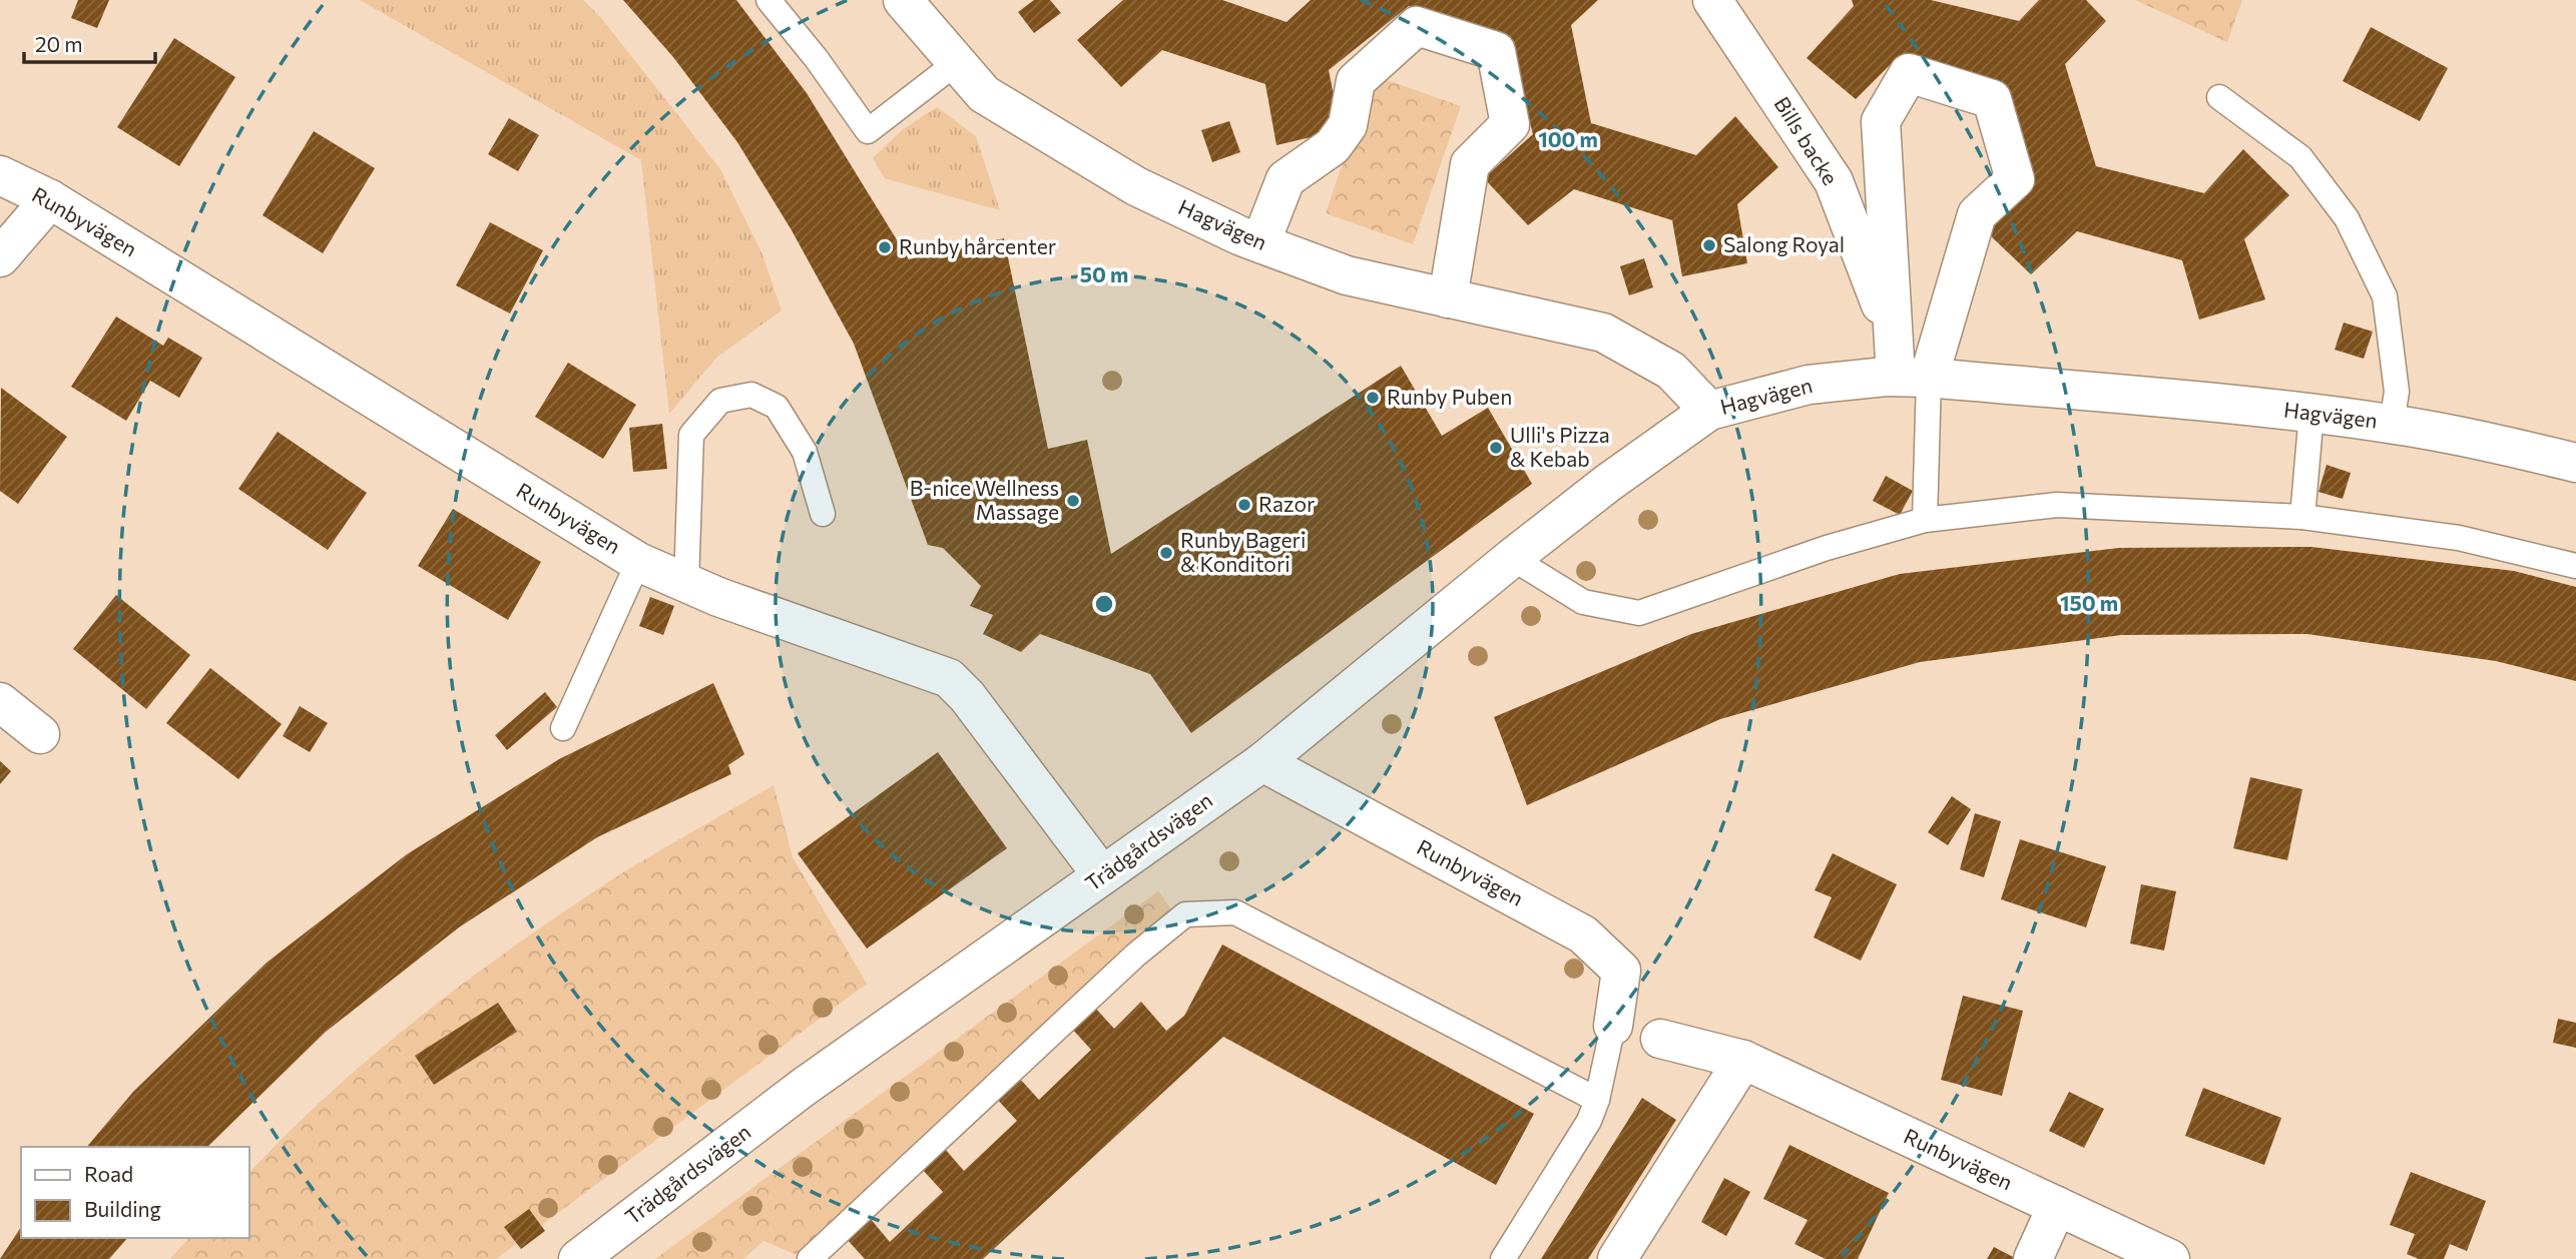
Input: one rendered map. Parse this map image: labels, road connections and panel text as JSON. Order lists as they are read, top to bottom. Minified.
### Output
{"streets":{"street":["Bills backe","Runbyvägen","Hagvägen","Trädgårdsvägen"]},"crossings":[["Bills backe","Hagvägen"],["Runbyvägen","Trädgårdsvägen"],["Hagvägen","Trädgårdsvägen"]],"places":["Salong Royal","Runby hårcenter","Runby Puben","Ulli's Pizza & Kebab","B-nice Wellness Massage","Razor","Runby Bageri & Konditori"],"legend":["Road","Building"],"scale_bar":"20 m","rings":["100 m","50 m","150 m"]}
